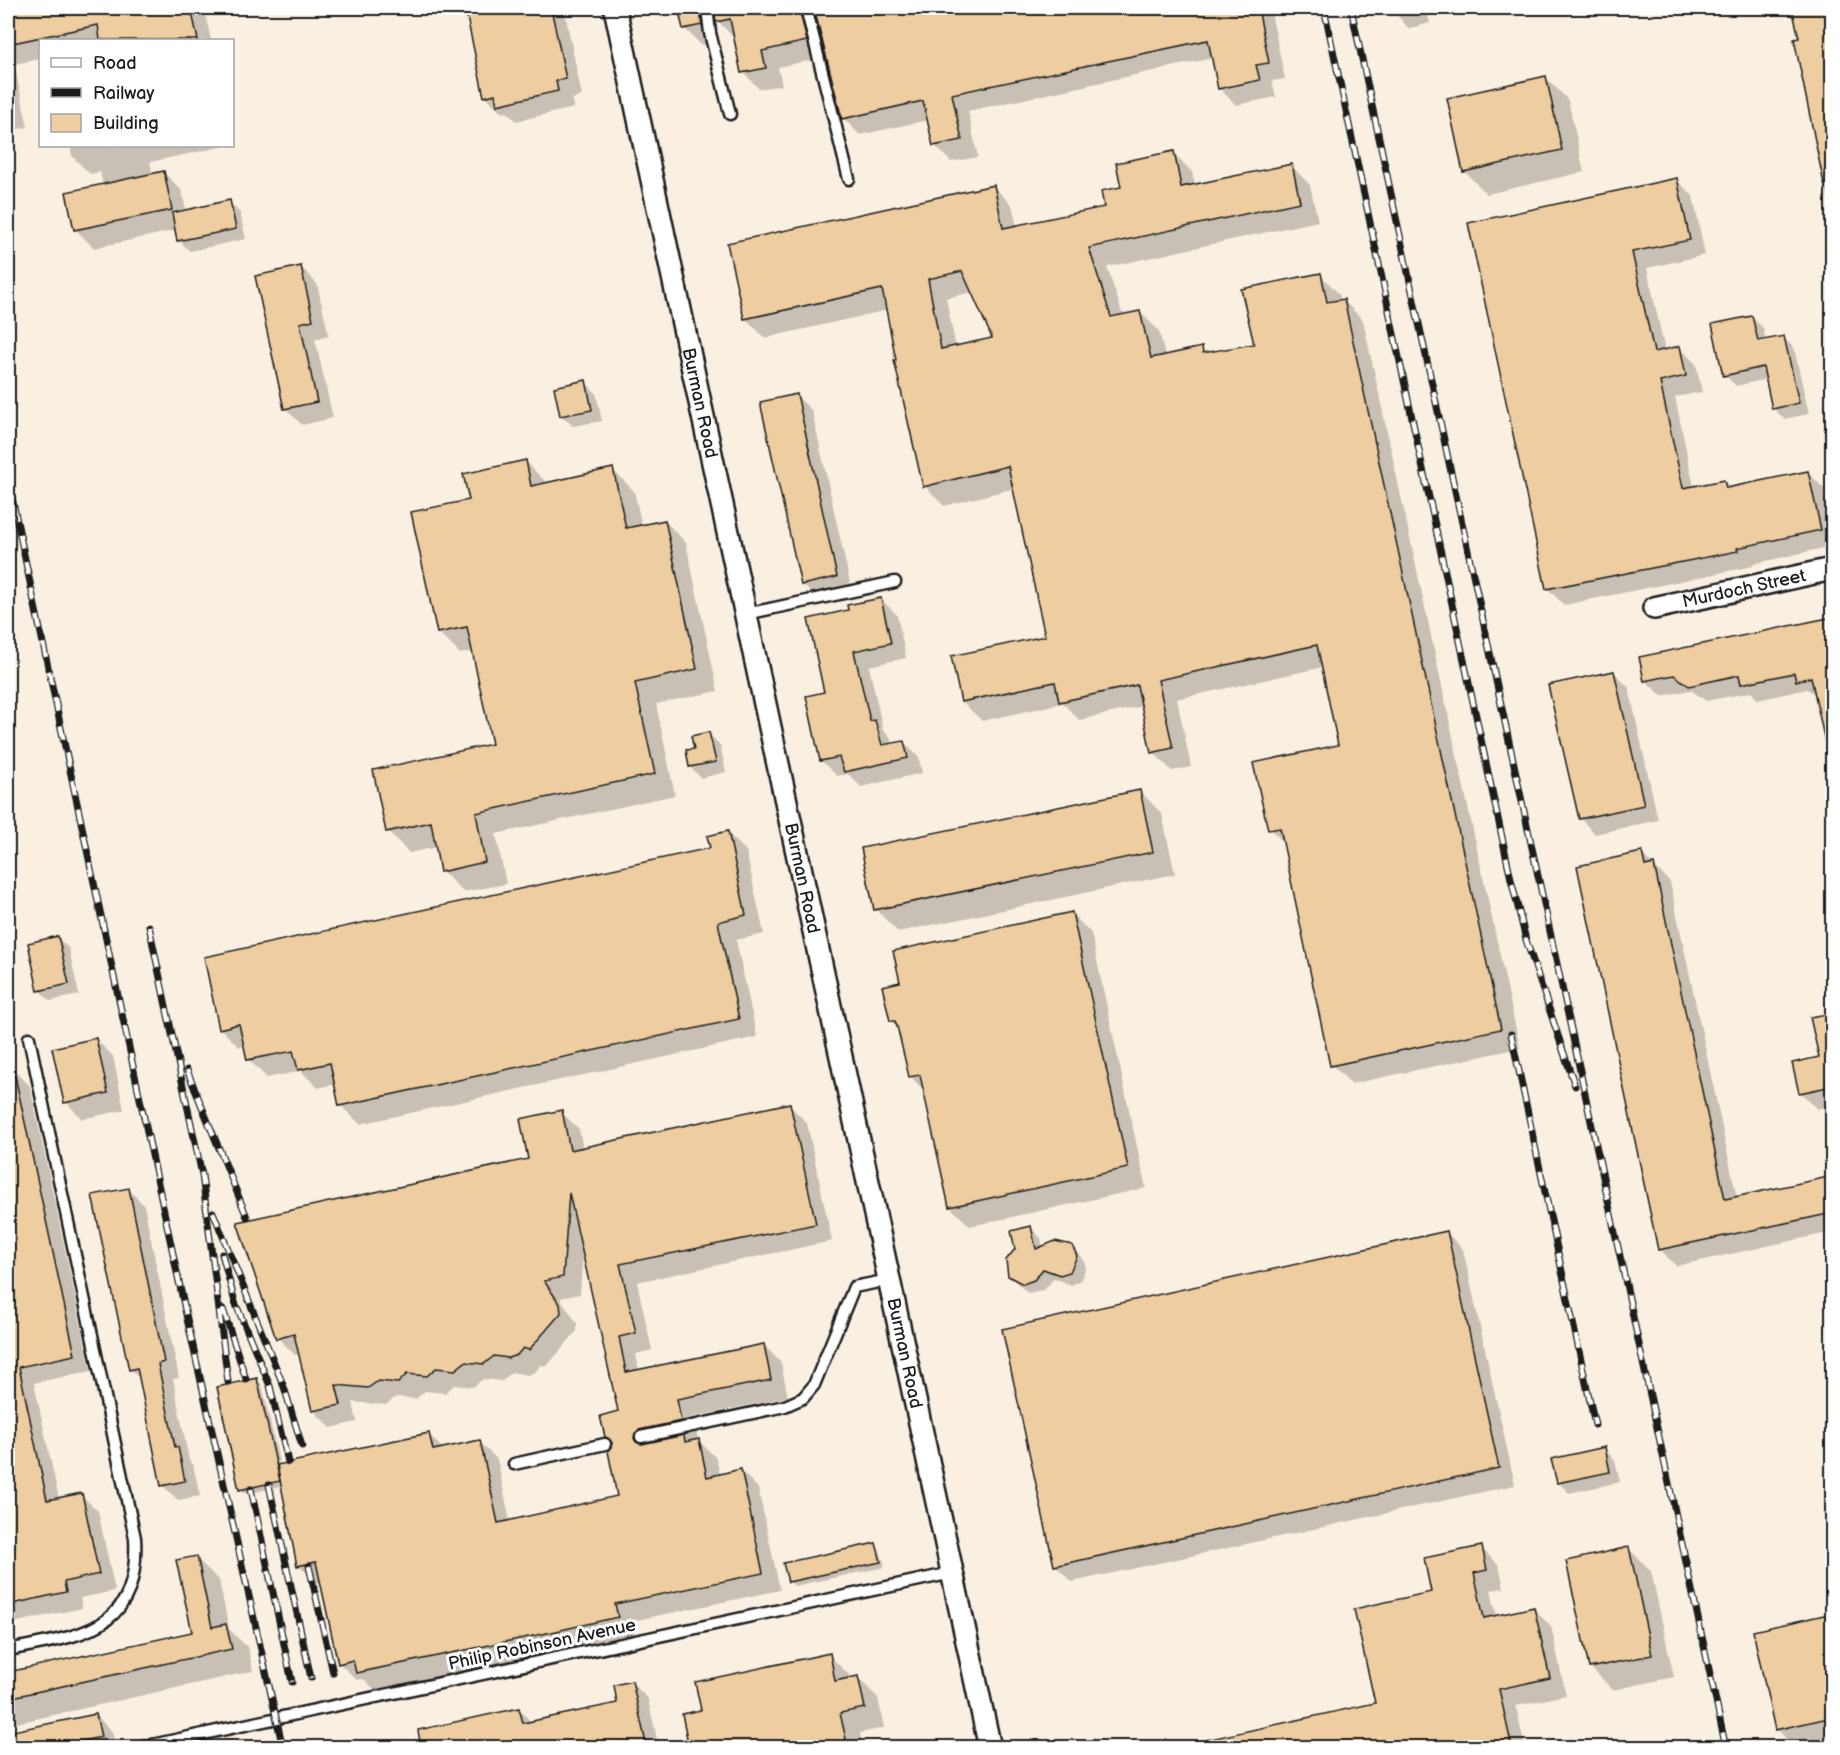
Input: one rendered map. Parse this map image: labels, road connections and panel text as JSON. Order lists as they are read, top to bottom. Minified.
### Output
{"streets":{"street":["Burman Road","Murdoch Street"],"lane":["Philip Robinson Avenue"]},"crossings":[["Burman Road","Philip Robinson Avenue"]],"legend":["Road","Railway","Building"]}
